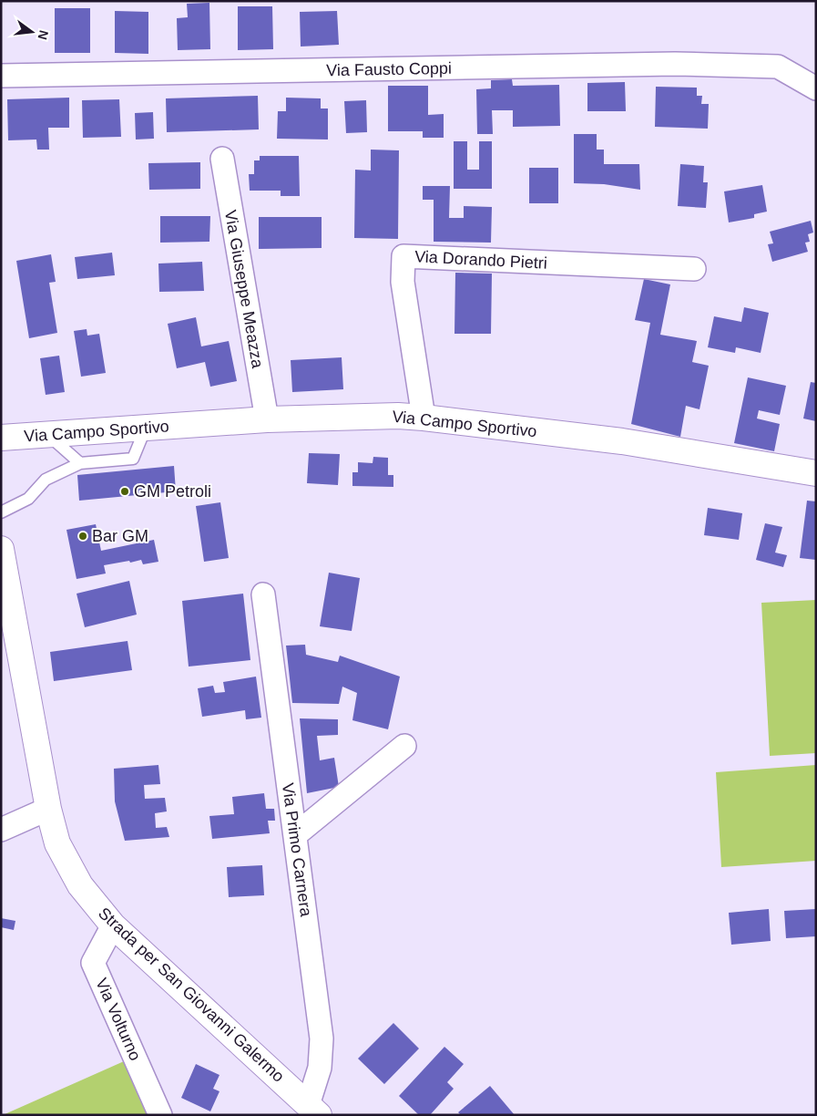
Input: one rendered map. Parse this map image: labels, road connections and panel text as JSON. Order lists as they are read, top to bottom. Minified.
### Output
{"streets":{"street":["Via Fausto Coppi","Via Dorando Pietri","Via Giuseppe Meazza","Via Campo Sportivo","Via Primo Carnera","Strada per San Giovanni Galermo","Via Volturno"]},"crossings":[["Via Dorando Pietri","Via Campo Sportivo"],["Via Giuseppe Meazza","Via Campo Sportivo"],["Via Primo Carnera","Strada per San Giovanni Galermo"],["Strada per San Giovanni Galermo","Via Volturno"]],"places":["GM Petroli","Bar GM"],"north":"right"}
